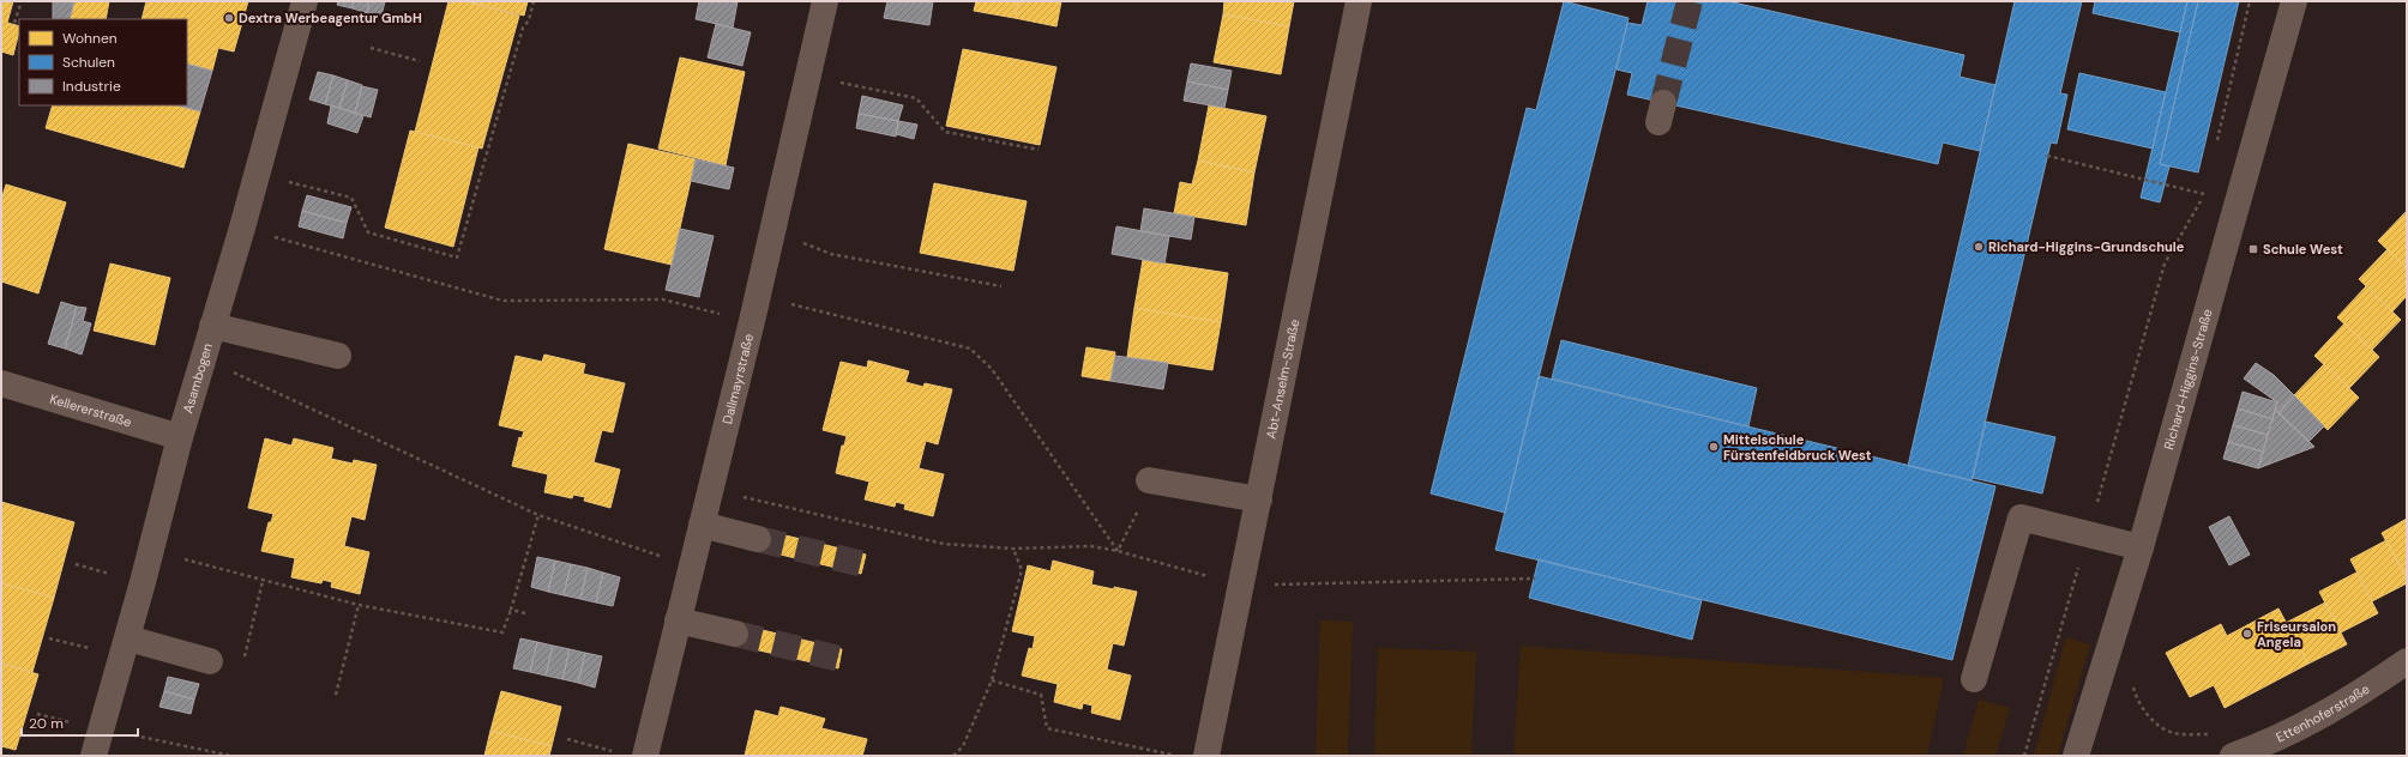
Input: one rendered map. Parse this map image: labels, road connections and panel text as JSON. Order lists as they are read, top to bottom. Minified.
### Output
{"streets":{"street":["Asambogen","Abt-Anselm-Straße","Richard-Higgins-Straße","Dallmayrstraße","Kellererstraße","Ettenhoferstraße"]},"crossings":[["Asambogen","Kellererstraße"]],"places":{"other":["Dextra Werbeagentur GmbH","Richard-Higgins-Grundschule","Mittelschule Fürstenfeldbruck West","Friseursalon Angela"],"transit":["Schule West"]},"legend":["Wohnen","Schulen","Industrie"],"scale_bar":"20 m"}
